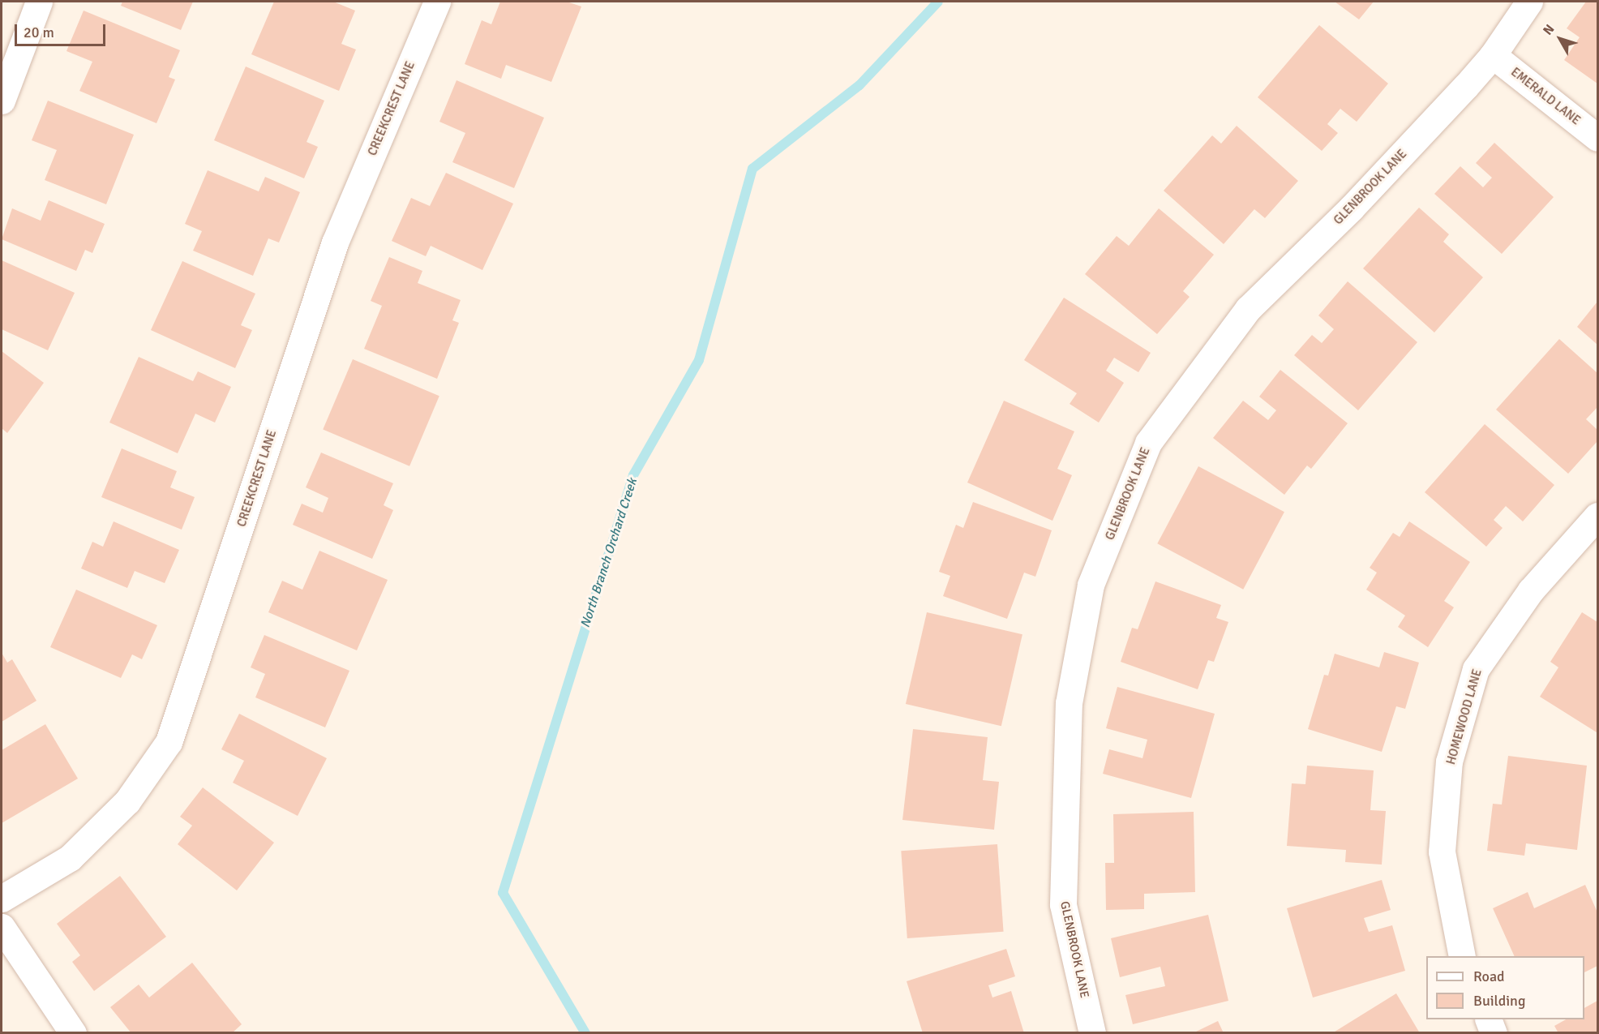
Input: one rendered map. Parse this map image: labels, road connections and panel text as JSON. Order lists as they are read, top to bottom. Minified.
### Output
{"streets":{"street":["EMERALD LANE","CREEKCREST LANE","GLENBROOK LANE","HOMEWOOD LANE"]},"crossings":[["EMERALD LANE","GLENBROOK LANE"]],"water":["North Branch Orchard Creek"],"legend":["Road","Building"],"scale_bar":"20 m","north":"top left"}
